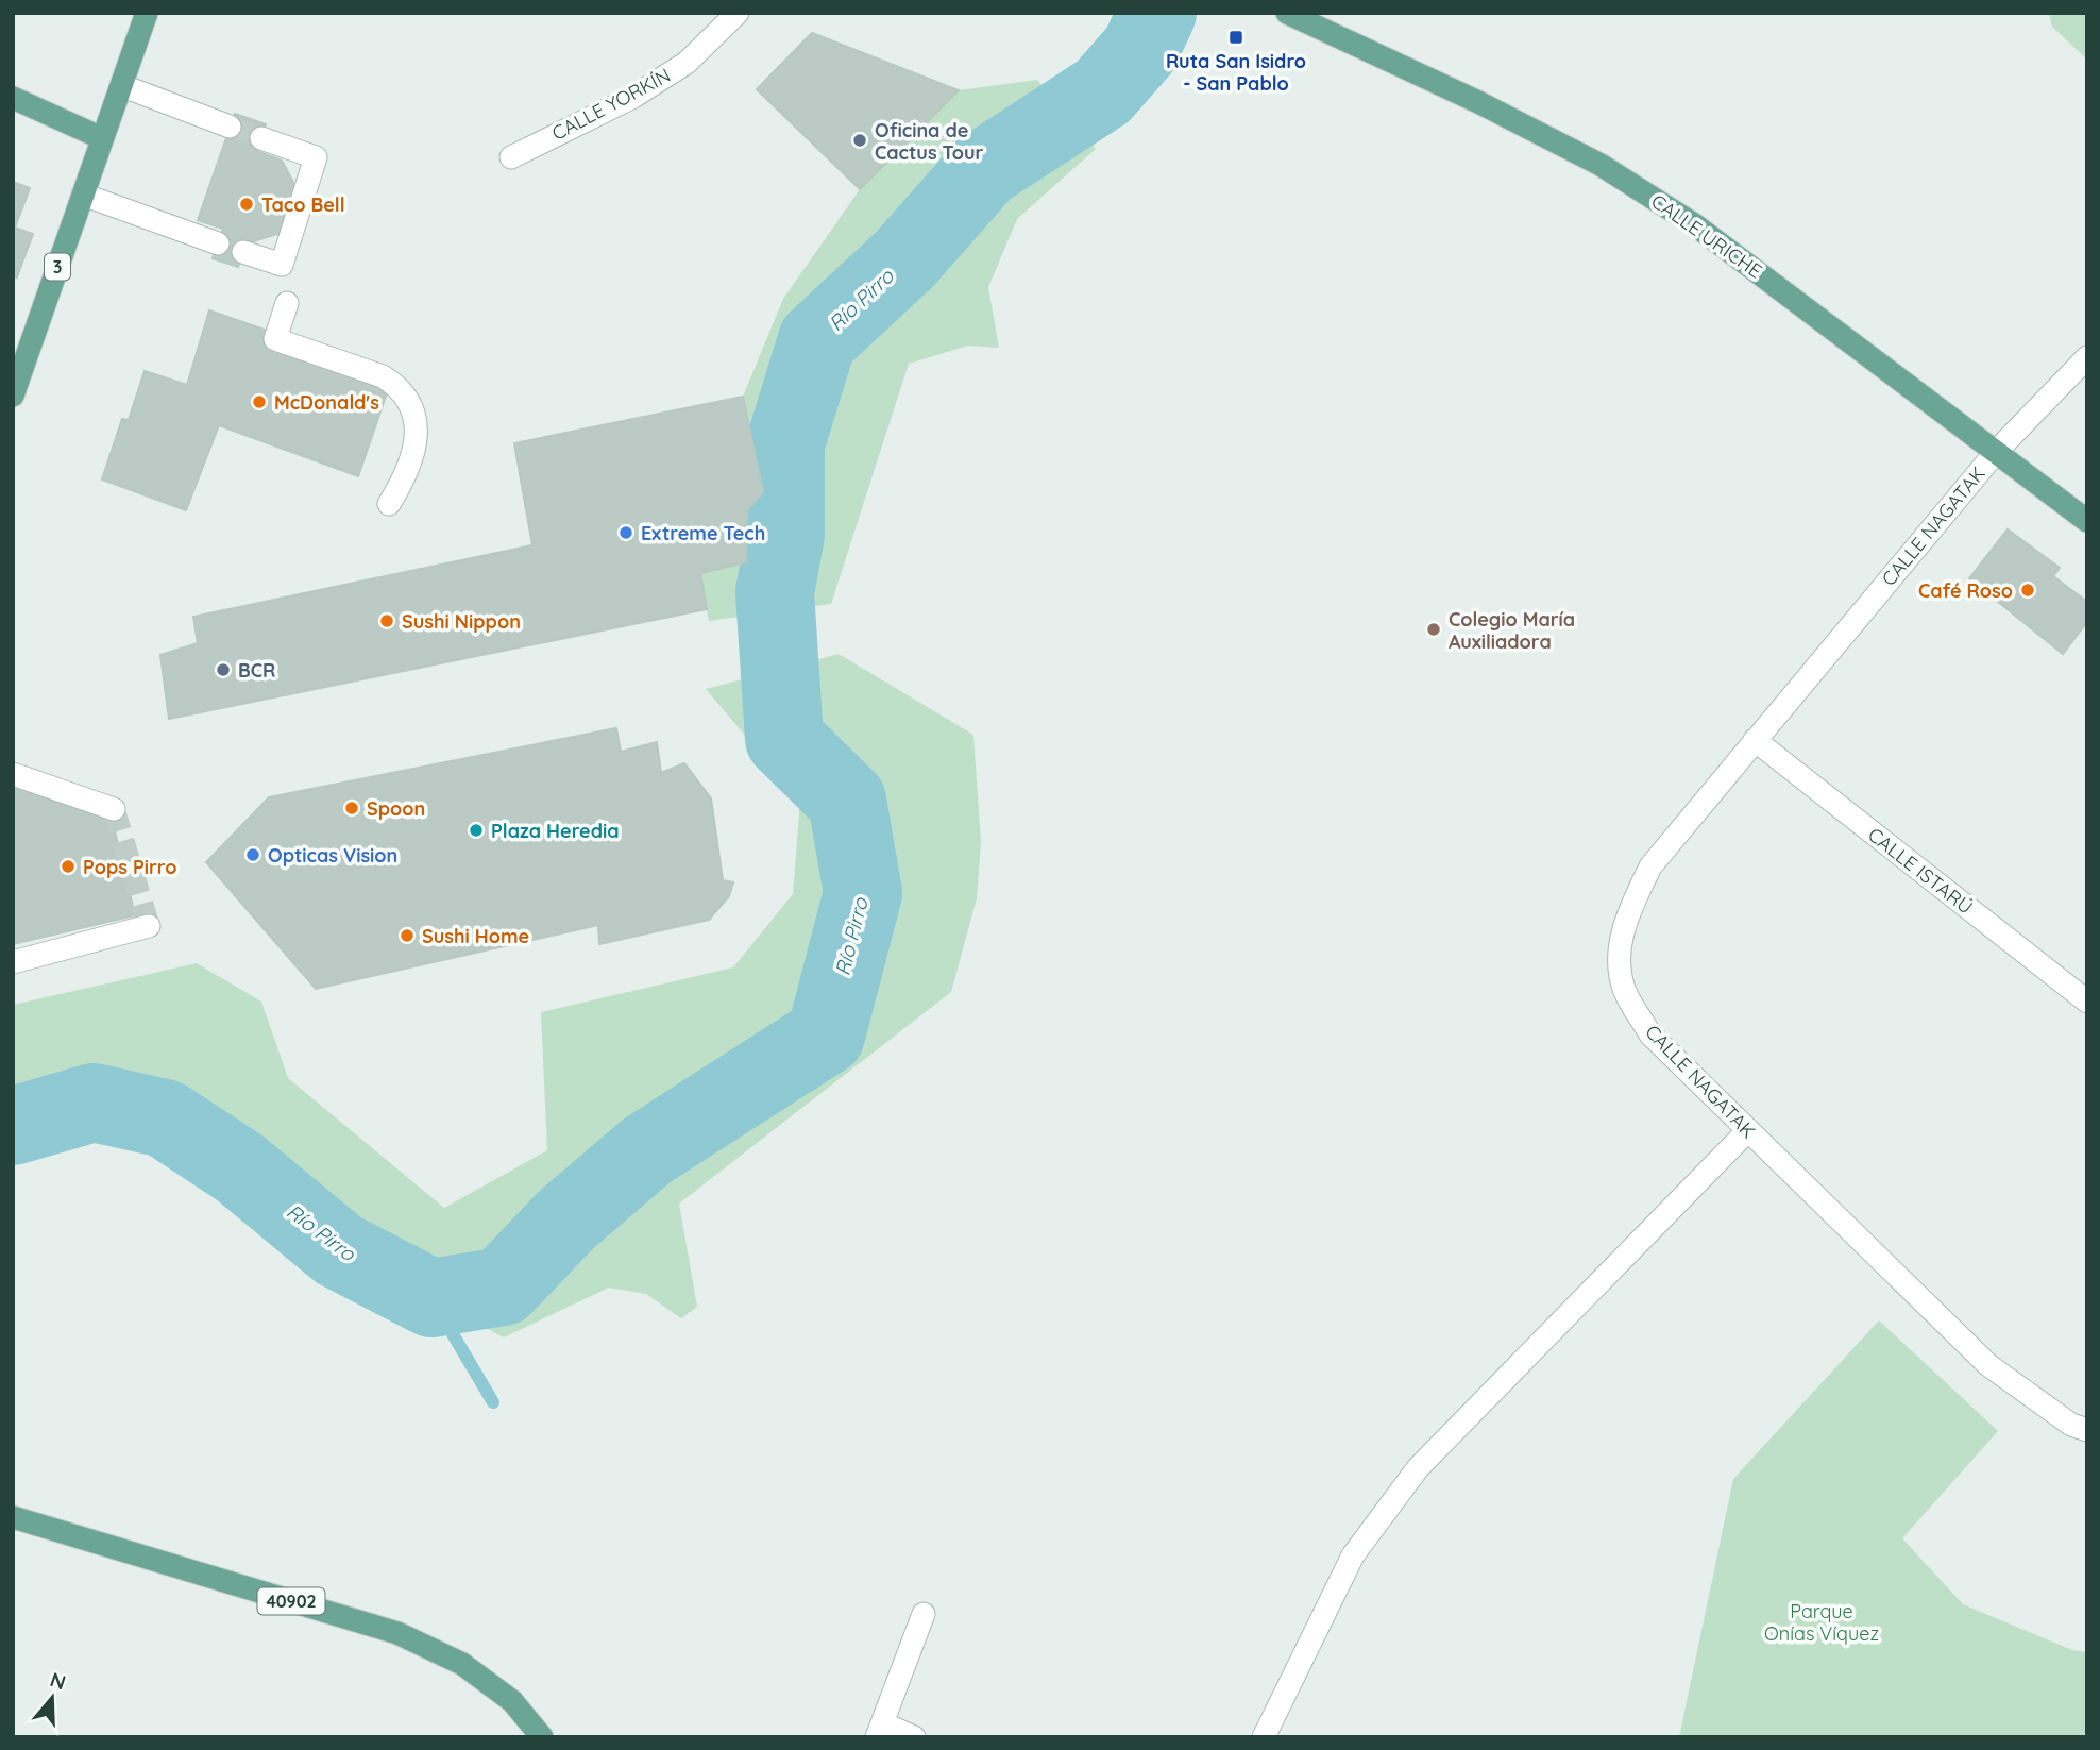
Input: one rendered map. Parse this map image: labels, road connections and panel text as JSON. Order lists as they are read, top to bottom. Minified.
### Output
{"streets":{"main road":["CALLE URICHE","3","40902"],"street":["CALLE YORKÍN","CALLE NAGATAK","CALLE ISTARÚ"]},"crossings":[["CALLE URICHE","CALLE NAGATAK"],["CALLE NAGATAK","CALLE ISTARÚ"]],"water":["Río Pirro"],"parks":["Parque Onías Víquez"],"places":{"transit":["Ruta San Isidro - San Pablo"],"other":["Oficina de Cactus Tour","Taco Bell","McDonald's","Extreme Tech","Café Roso","Sushi Nippon","Colegio María Auxiliadora","BCR","Spoon","Plaza Heredia","Opticas Vision","Pops Pirro","Sushi Home"]},"north":"top"}
